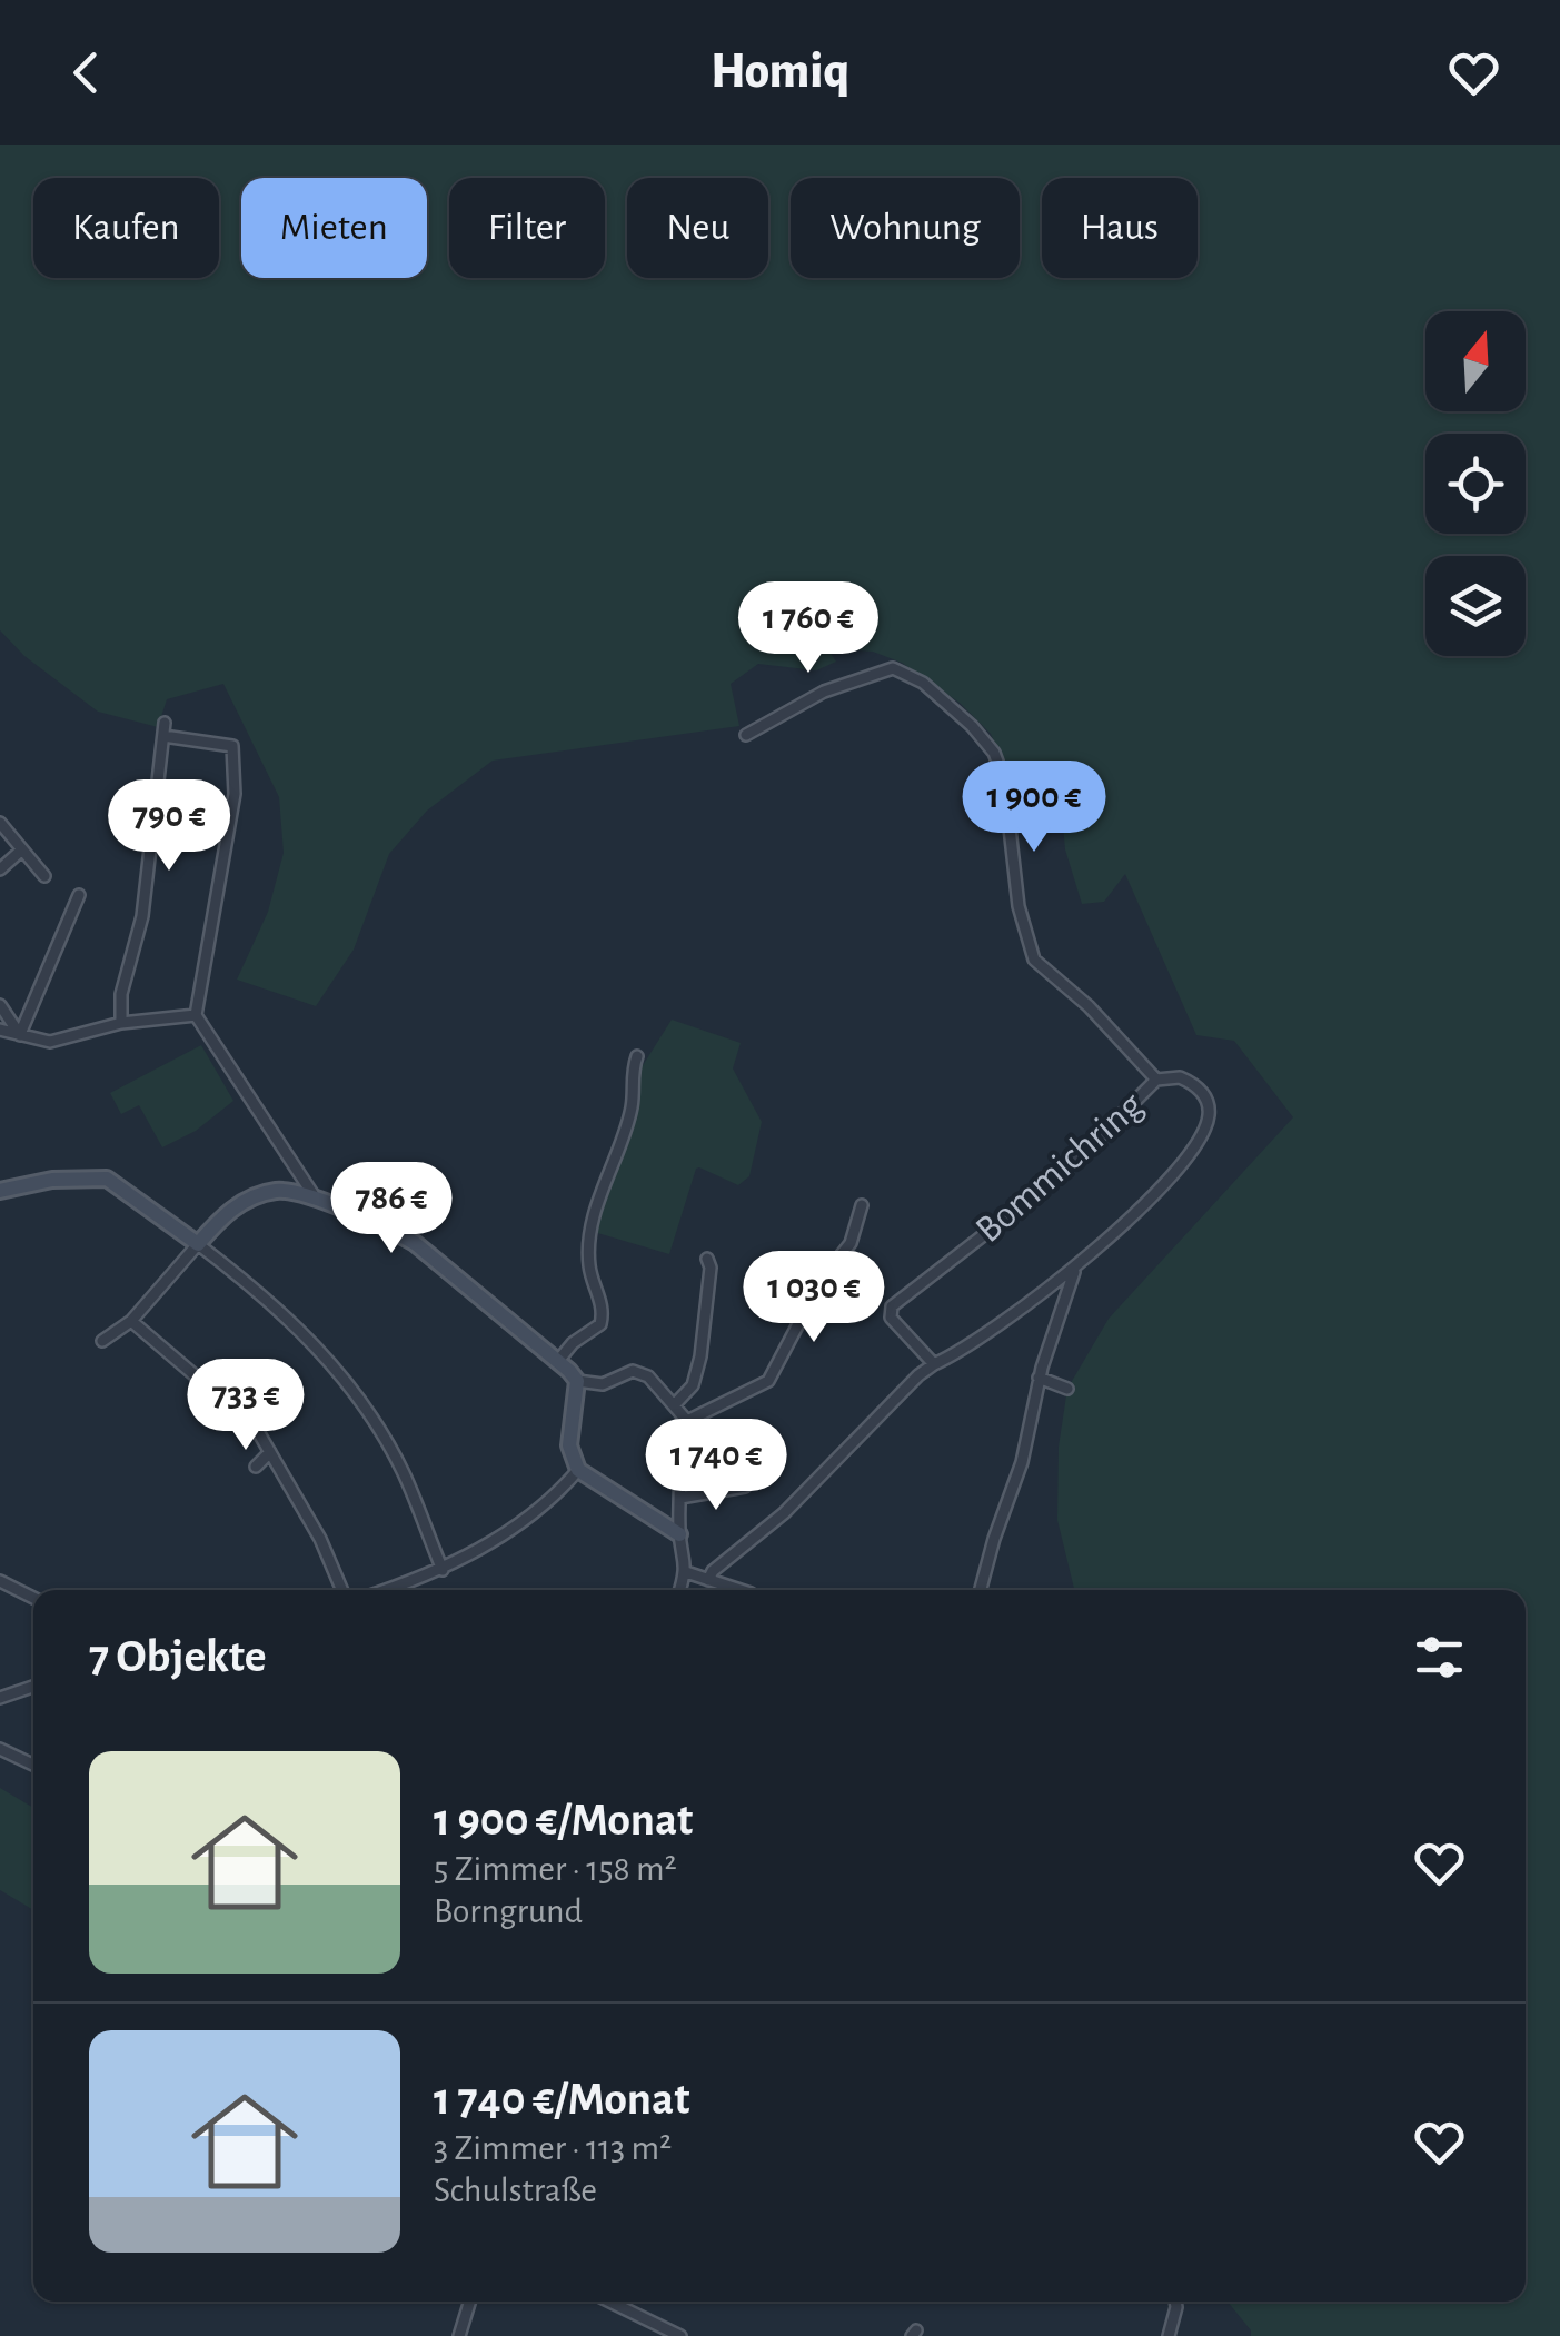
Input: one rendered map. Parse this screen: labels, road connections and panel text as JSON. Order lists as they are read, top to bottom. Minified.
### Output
{"streets":{"street":["Bommichring"]},"north":"top","page":{"header":"Homiq","chip":["Kaufen","Mieten","Filter","Neu","Wohnung","Haus"],"price":["1 760 €","1 900 €","790 €","786 €","1 030 €","733 €","1 740 €"],"heading":"7 Objekte","list":[{"name":"1 900 €/Monat","note":"5 Zimmer · 158 m² · Borngrund"},{"name":"1 740 €/Monat","note":"3 Zimmer · 113 m² · Schulstraße"}]}}
